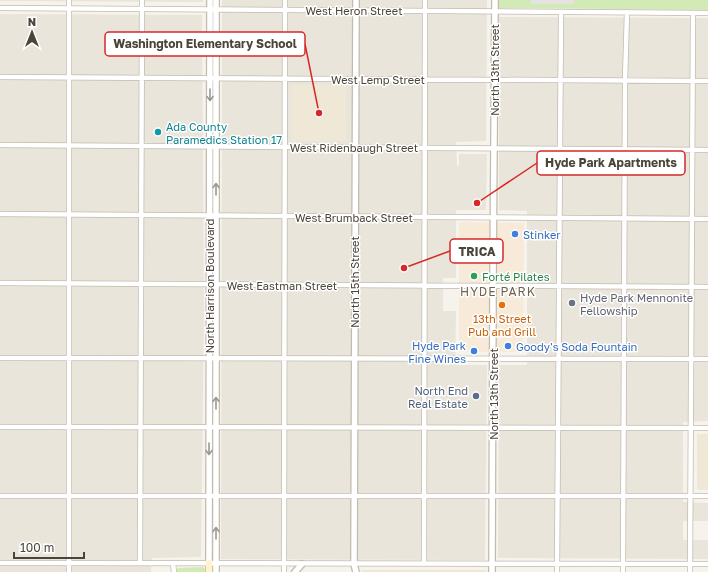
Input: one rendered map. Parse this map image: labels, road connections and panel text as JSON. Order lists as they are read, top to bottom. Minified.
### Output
{"streets":{"main road":["North Harrison Boulevard"],"street":["West Heron Street","North 13th Street","West Lemp Street","West Ridenbaugh Street","West Brumback Street","North 15th Street","West Eastman Street"]},"crossings":[["West Heron Street","North 13th Street"],["West Heron Street","North 15th Street"],["West Heron Street","North Harrison Boulevard"],["North 13th Street","West Lemp Street"],["North 13th Street","West Ridenbaugh Street"],["North 13th Street","West Brumback Street"],["North 13th Street","West Eastman Street"],["West Lemp Street","North 15th Street"],["West Lemp Street","North Harrison Boulevard"],["West Ridenbaugh Street","North 15th Street"],["West Ridenbaugh Street","North Harrison Boulevard"],["West Brumback Street","North 15th Street"],["West Brumback Street","North Harrison Boulevard"],["North 15th Street","West Eastman Street"],["West Eastman Street","North Harrison Boulevard"]],"districts":["HYDE PARK"],"places":["Washington Elementary School","Ada County Paramedics Station 17","Hyde Park Apartments","Stinker","TRICA","Forté Pilates","Hyde Park Mennonite Fellowship","13th Street Pub and Grill","Goody's Soda Fountain","Hyde Park Fine Wines","North End Real Estate"],"scale_bar":"100 m","north":"top"}
